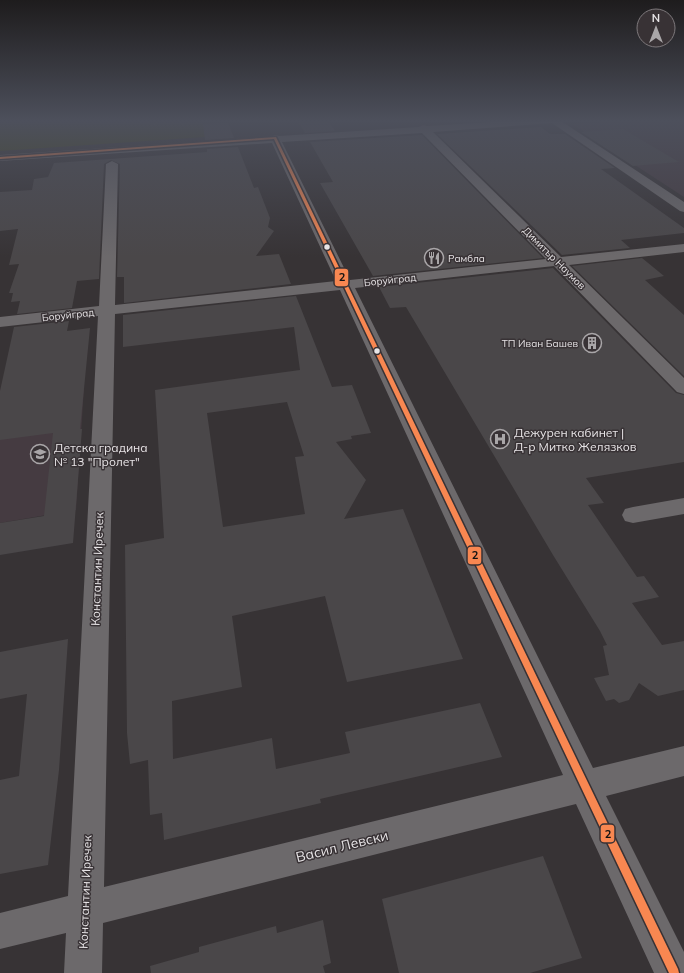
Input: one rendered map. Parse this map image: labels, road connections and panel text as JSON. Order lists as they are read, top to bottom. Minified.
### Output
{"streets":{"street":["Димитър Наумов","Боруйград","Константин Иречек","Васил Левски"]},"crossings":[["Димитър Наумов","Боруйград"],["Боруйград","Константин Иречек"],["Константин Иречек","Васил Левски"]],"places":{"restaurant":["Рамбла"],"building":["ТП Иван Башев"],"hospital":["Дежурен кабинет | Д-р Митко Желязков"],"school or university":["Детска градина № 13 \"Пролет\""]},"lines":["transit line 2"],"north":"top"}
